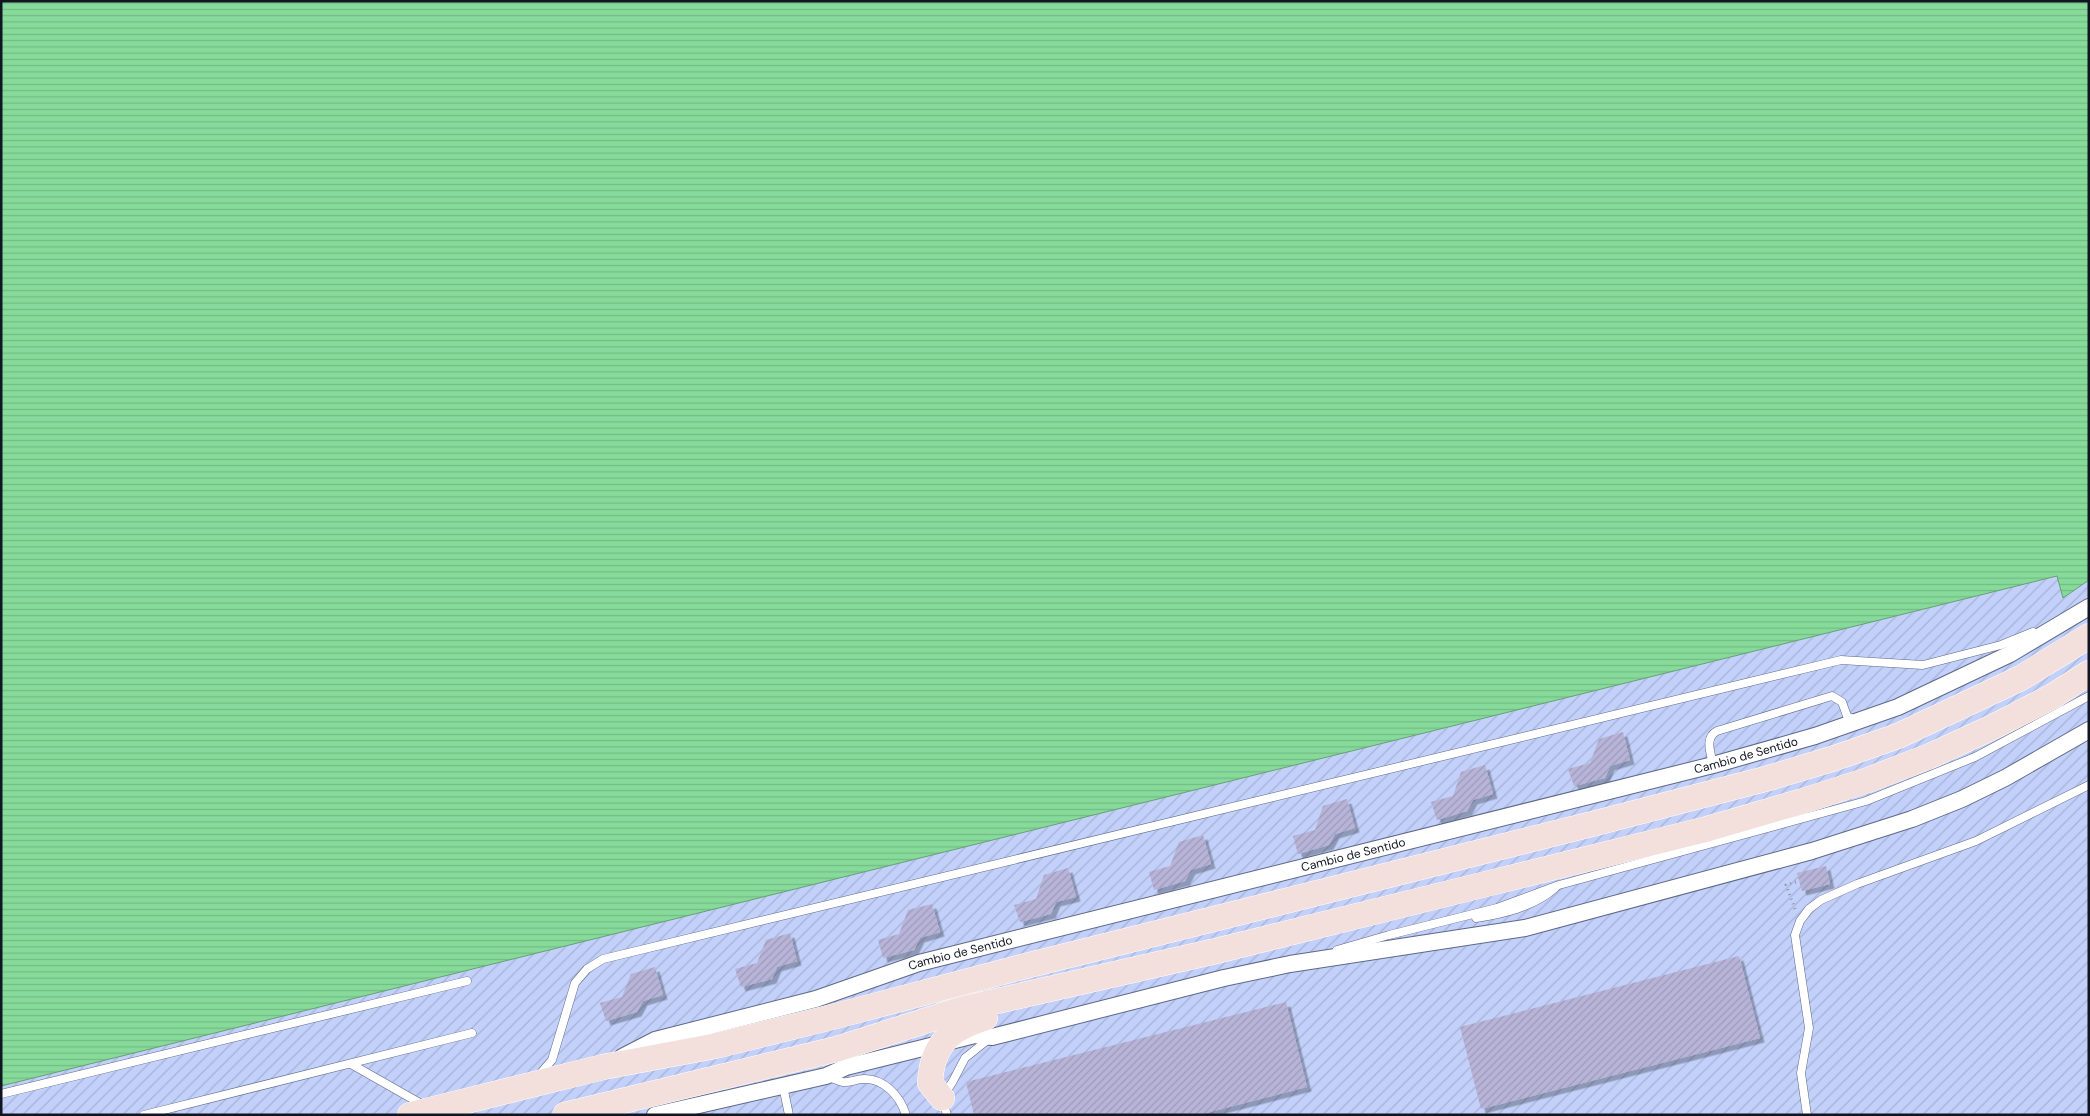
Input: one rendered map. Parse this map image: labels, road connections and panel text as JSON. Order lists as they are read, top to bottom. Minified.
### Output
{"streets":{"street":["Cambio de Sentido"]}}
